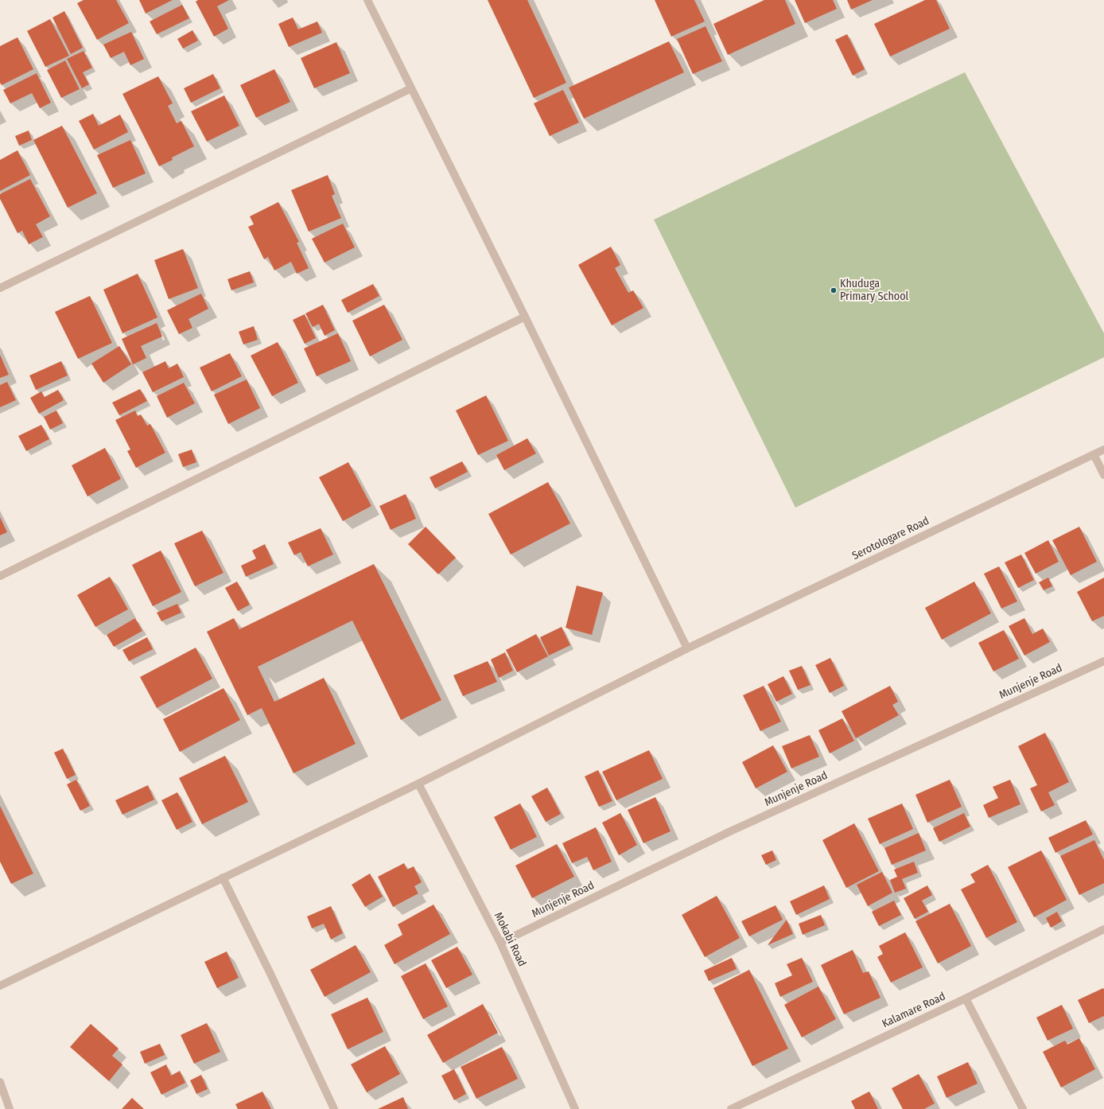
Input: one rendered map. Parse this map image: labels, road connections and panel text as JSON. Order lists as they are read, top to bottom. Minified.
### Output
{"streets":{"street":["Serotologare Road","Munjenje Road","Mokabi Road","Kalamare Road"]},"crossings":[["Serotologare Road","Mokabi Road"],["Munjenje Road","Mokabi Road"]],"places":["Khuduga Primary School"]}
